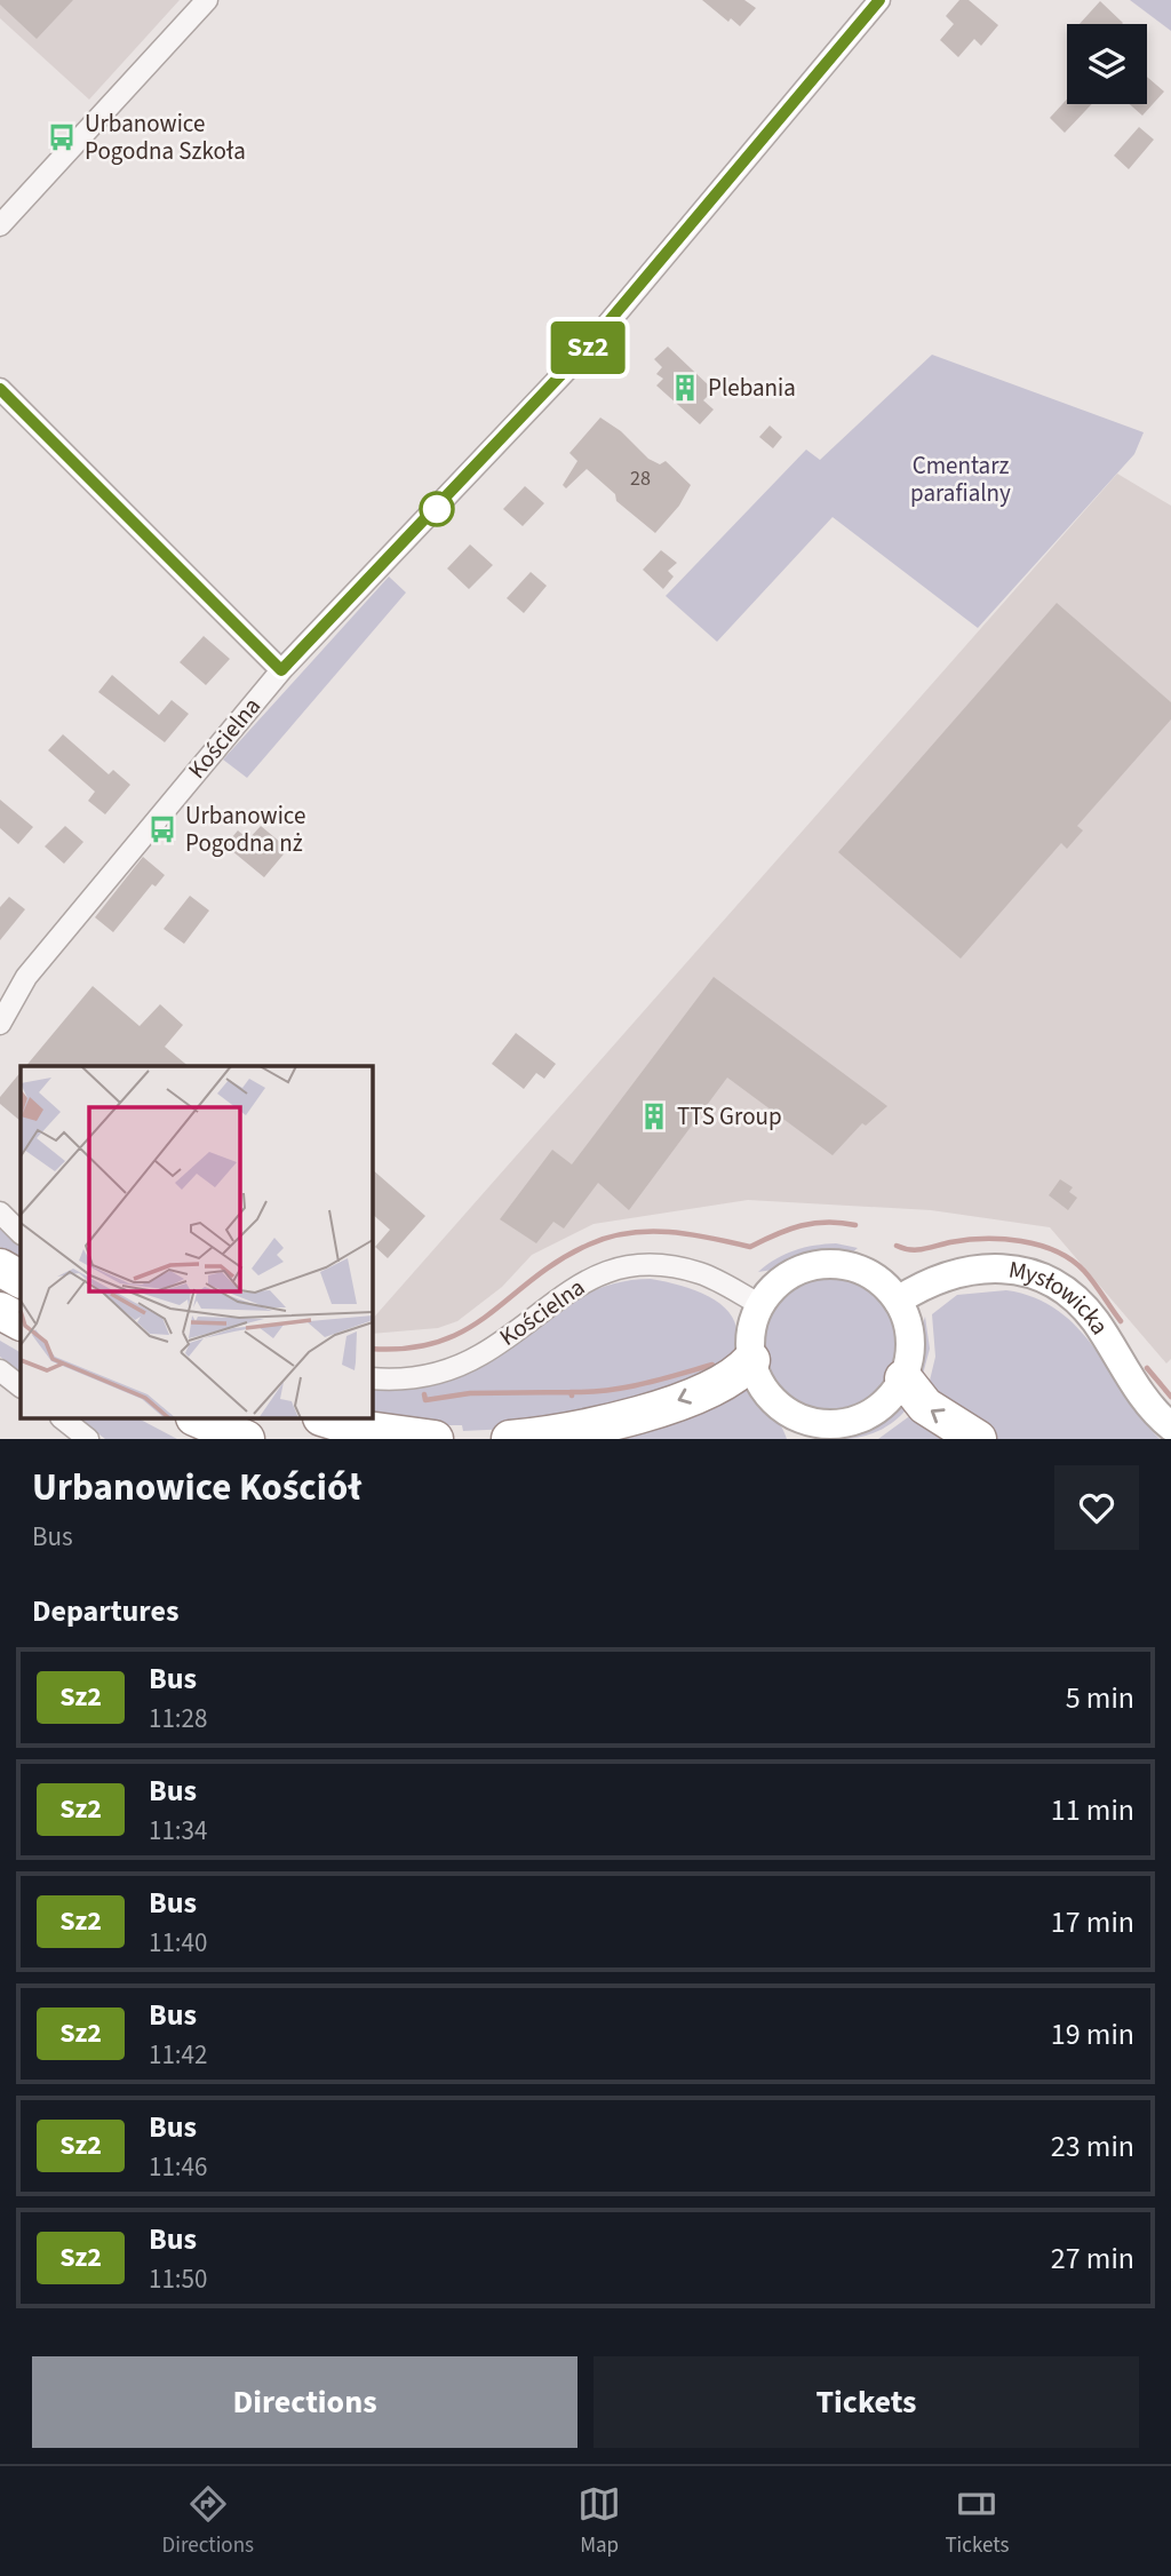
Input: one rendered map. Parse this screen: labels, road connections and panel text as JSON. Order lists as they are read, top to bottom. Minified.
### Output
{"streets":{"street":["Kościelna","Mysłowicka"]},"crossings":[["Kościelna","Mysłowicka"]],"parks":["Cmentarz parafialny"],"places":{"bus stop":["Urbanowice Pogodna Szkoła","Urbanowice Pogodna nż"],"building":["Plebania","TTS Group"]},"lines":["bus line Sz2"],"house_numbers":["28"],"page":{"on_map":"Sz2","heading":[["Urbanowice Kościół","Bus"],"Departures"],"list":[{"mark":"Sz2","name":"Bus","note":"11:28","value":"5 min"},{"mark":"Sz2","name":"Bus","note":"11:34","value":"11 min"},{"mark":"Sz2","name":"Bus","note":"11:40","value":"17 min"},{"mark":"Sz2","name":"Bus","note":"11:42","value":"19 min"},{"mark":"Sz2","name":"Bus","note":"11:46","value":"23 min"},{"mark":"Sz2","name":"Bus","note":"11:50","value":"27 min"}],"buttons":["Directions","Tickets"],"tabs":["Directions","Map","Tickets"]}}
